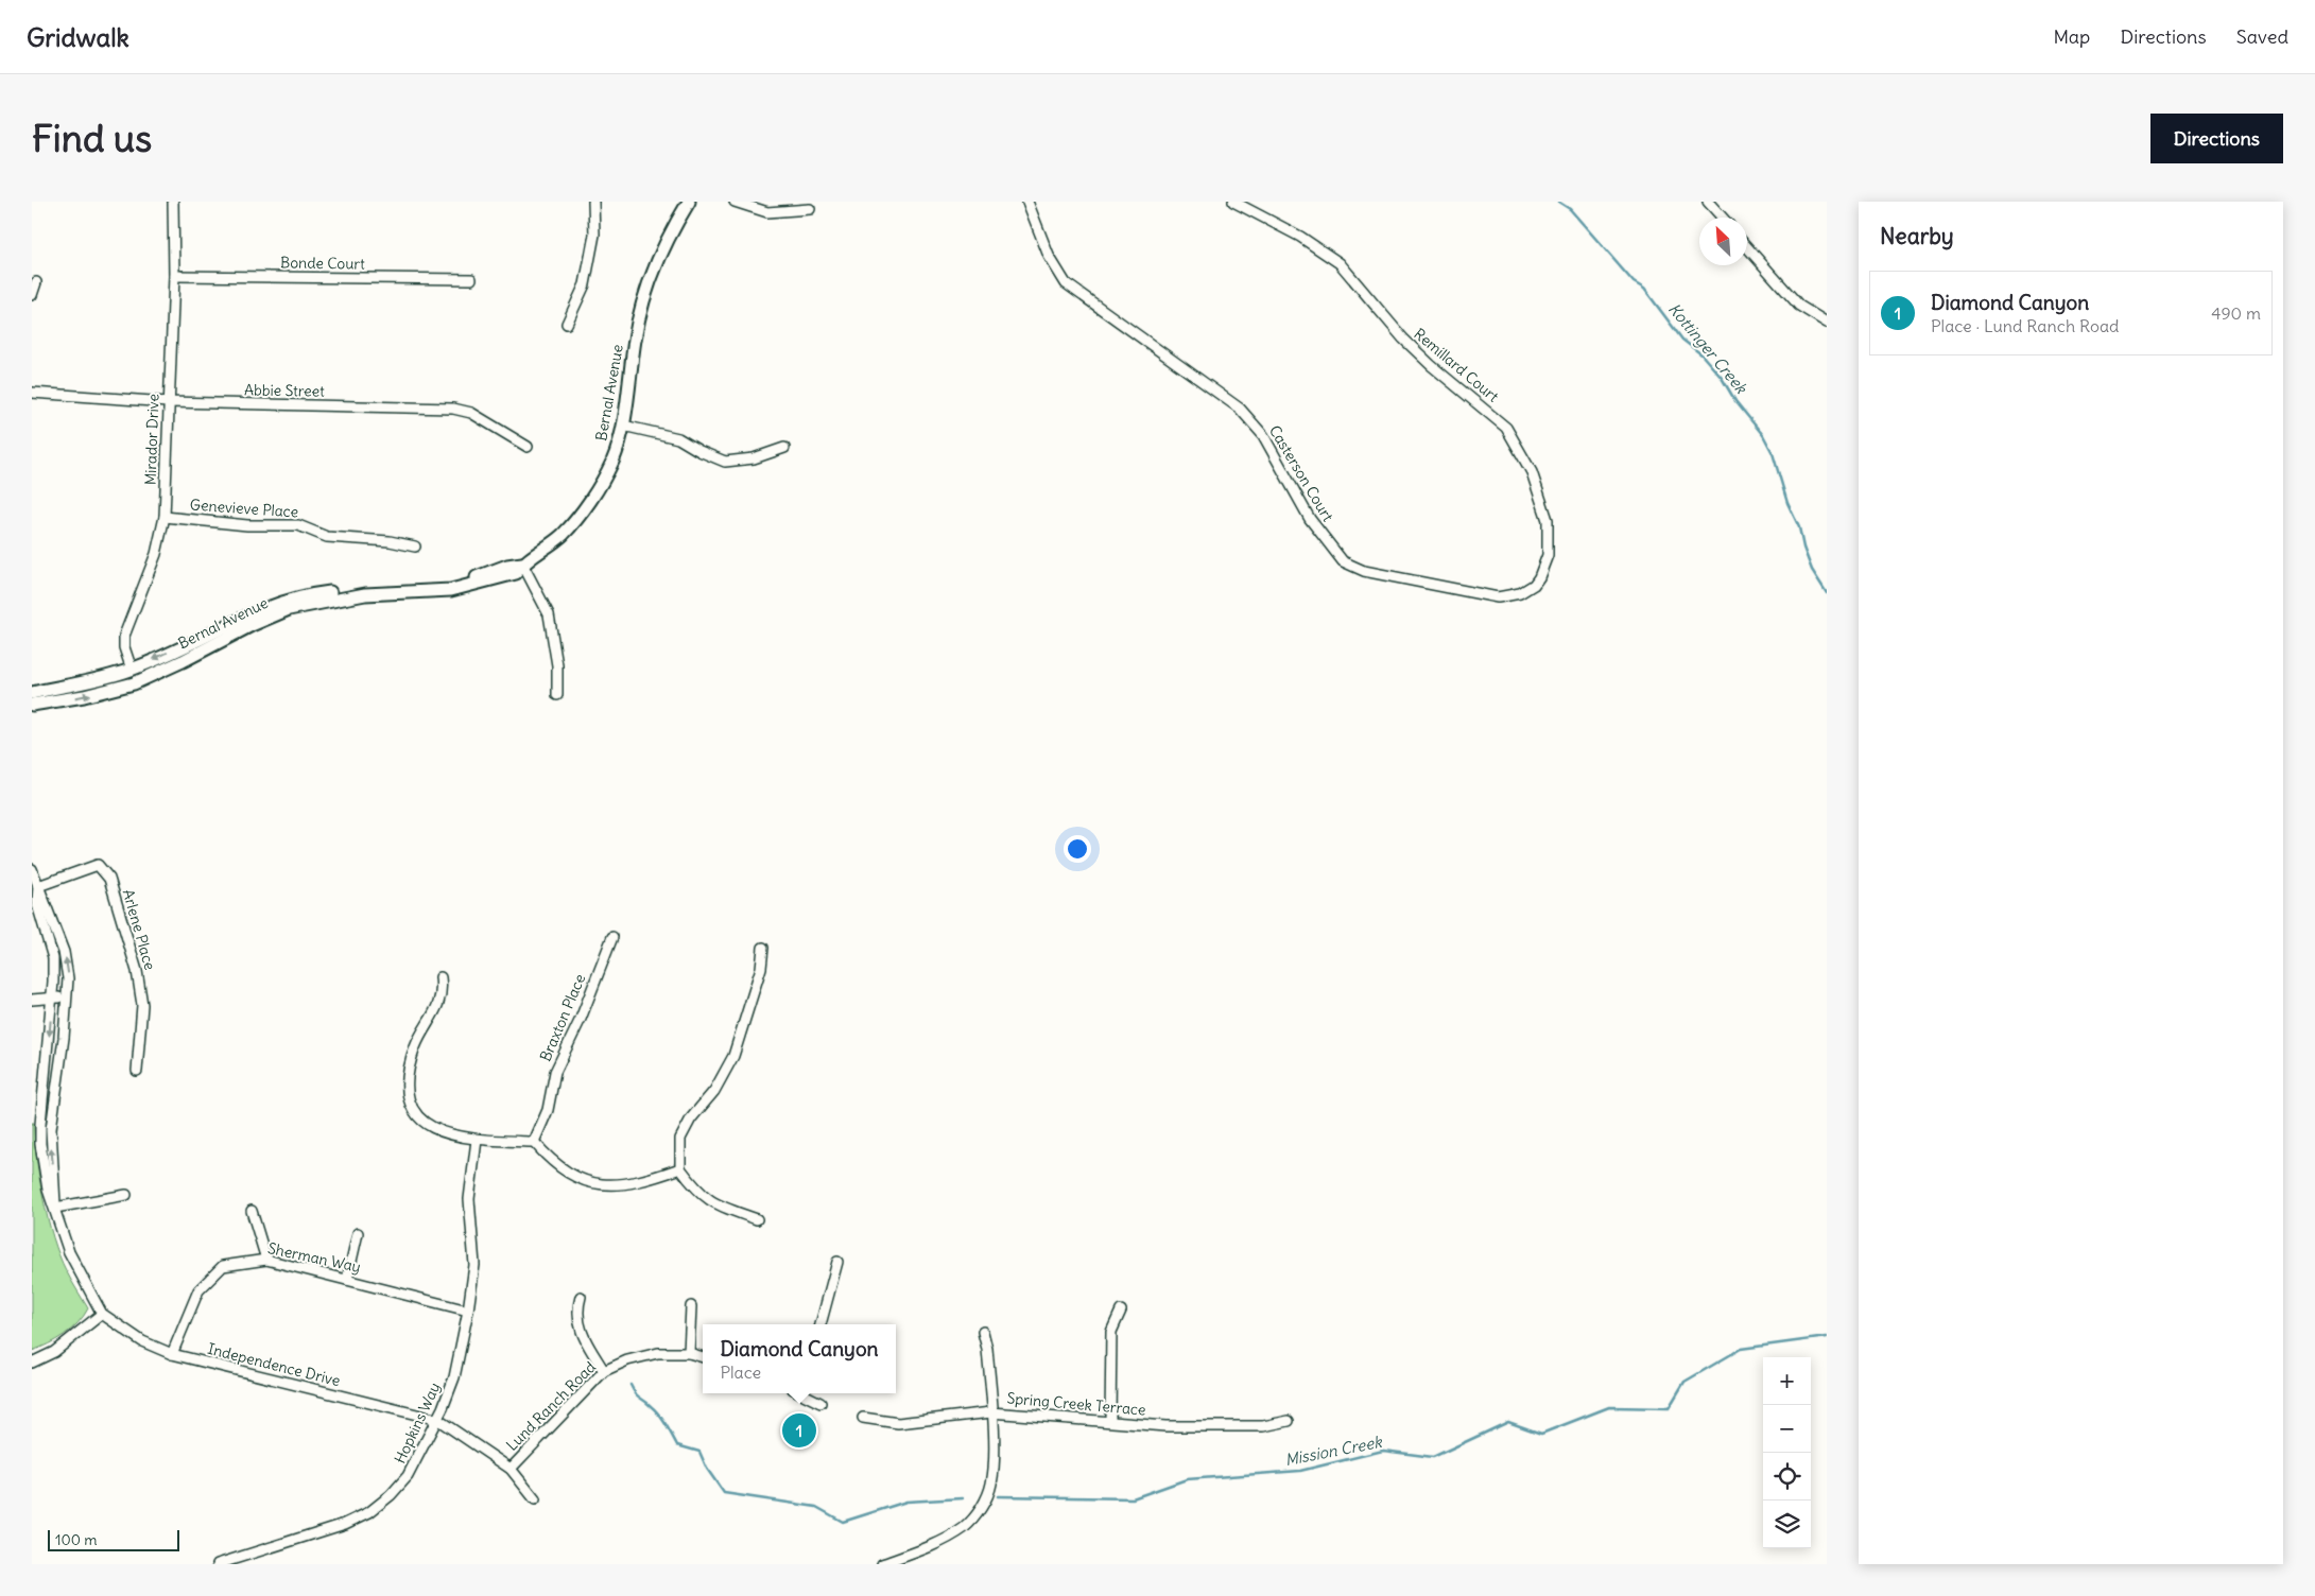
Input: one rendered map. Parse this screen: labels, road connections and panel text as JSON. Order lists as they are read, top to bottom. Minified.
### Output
{"streets":{"main road":["Bernal Avenue"],"street":["Bonde Court","Remillard Court","Abbie Street","Mirador Drive","Casterson Court","Genevieve Place","Arlene Place","Braxton Place","Sherman Way","Independence Drive","Spring Creek Terrace","Lund Ranch Road","Hopkins Way"]},"crossings":[["Bonde Court","Mirador Drive"],["Remillard Court","Casterson Court"],["Abbie Street","Mirador Drive"],["Bernal Avenue","Mirador Drive"],["Mirador Drive","Genevieve Place"],["Arlene Place","Independence Drive"],["Sherman Way","Independence Drive"],["Sherman Way","Hopkins Way"],["Independence Drive","Lund Ranch Road"],["Independence Drive","Hopkins Way"]],"water":["Kottinger Creek","Mission Creek"],"scale_bar":"100 m","north":"top left","page":{"header":"Gridwalk","nav":["Map","Directions","Saved"],"buttons":"Directions","title":"Find us","heading":"Nearby","list":[{"mark":"1","name":"Diamond Canyon","note":"Place · Lund Ranch Road","value":"490 m"}],"popup":["Diamond Canyon","Place"],"map_buttons":["+","−"],"pins":"1","scale":"100 m"}}
